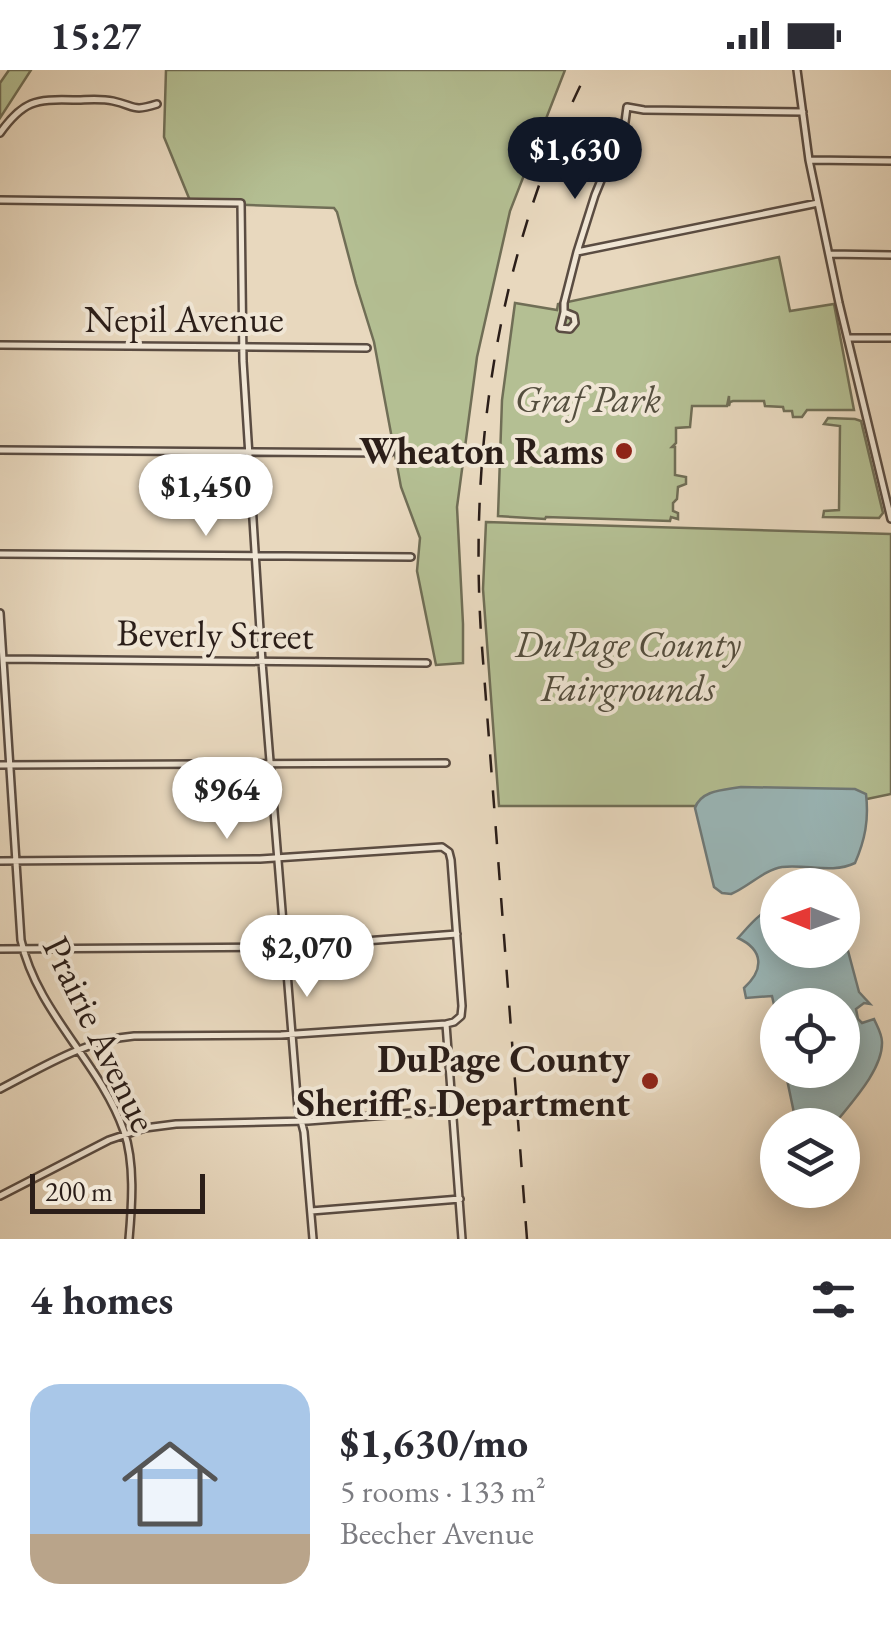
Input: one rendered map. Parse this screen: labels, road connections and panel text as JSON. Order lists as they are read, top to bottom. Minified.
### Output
{"streets":{"street":["Nepil Avenue","Beverly Street","Prairie Avenue"]},"crossings":[["Beverly Street","Prairie Avenue"]],"parks":["Graf Park","DuPage County Fairgrounds"],"places":["Wheaton Rams","DuPage County Sheriff's Department"],"scale_bar":"200 m","north":"left","page":{"status":"15:27","price":["$1,630","$1,450","$964","$2,070"],"scale":"200 m","heading":"4 homes","list":[{"name":"$1,630/mo","note":"5 rooms · 133 m² · Beecher Avenue"}]}}
